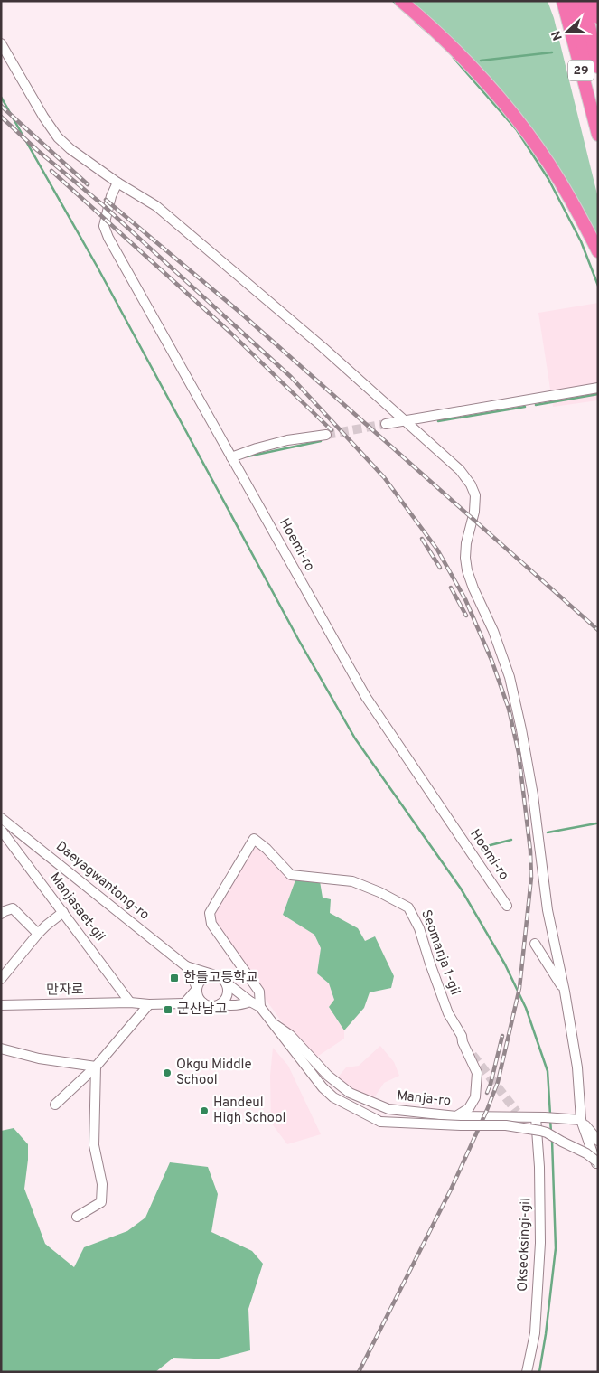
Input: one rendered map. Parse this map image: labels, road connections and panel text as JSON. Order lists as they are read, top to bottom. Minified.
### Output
{"streets":{"highway":["29"],"street":["Hoemi-ro","Daeyagwantong-ro","Manjasaet-gil","Seomanja 1-gil","만자로","Manja-ro","Okseoksingi-gil"]},"crossings":[["Manjasaet-gil","만자로"],["Seomanja 1-gil","Manja-ro"],["Manja-ro","Okseoksingi-gil"]],"places":{"transit":["한들고등학교","군산남고"],"other":["Okgu Middle School","Handeul High School"]},"north":"left"}
